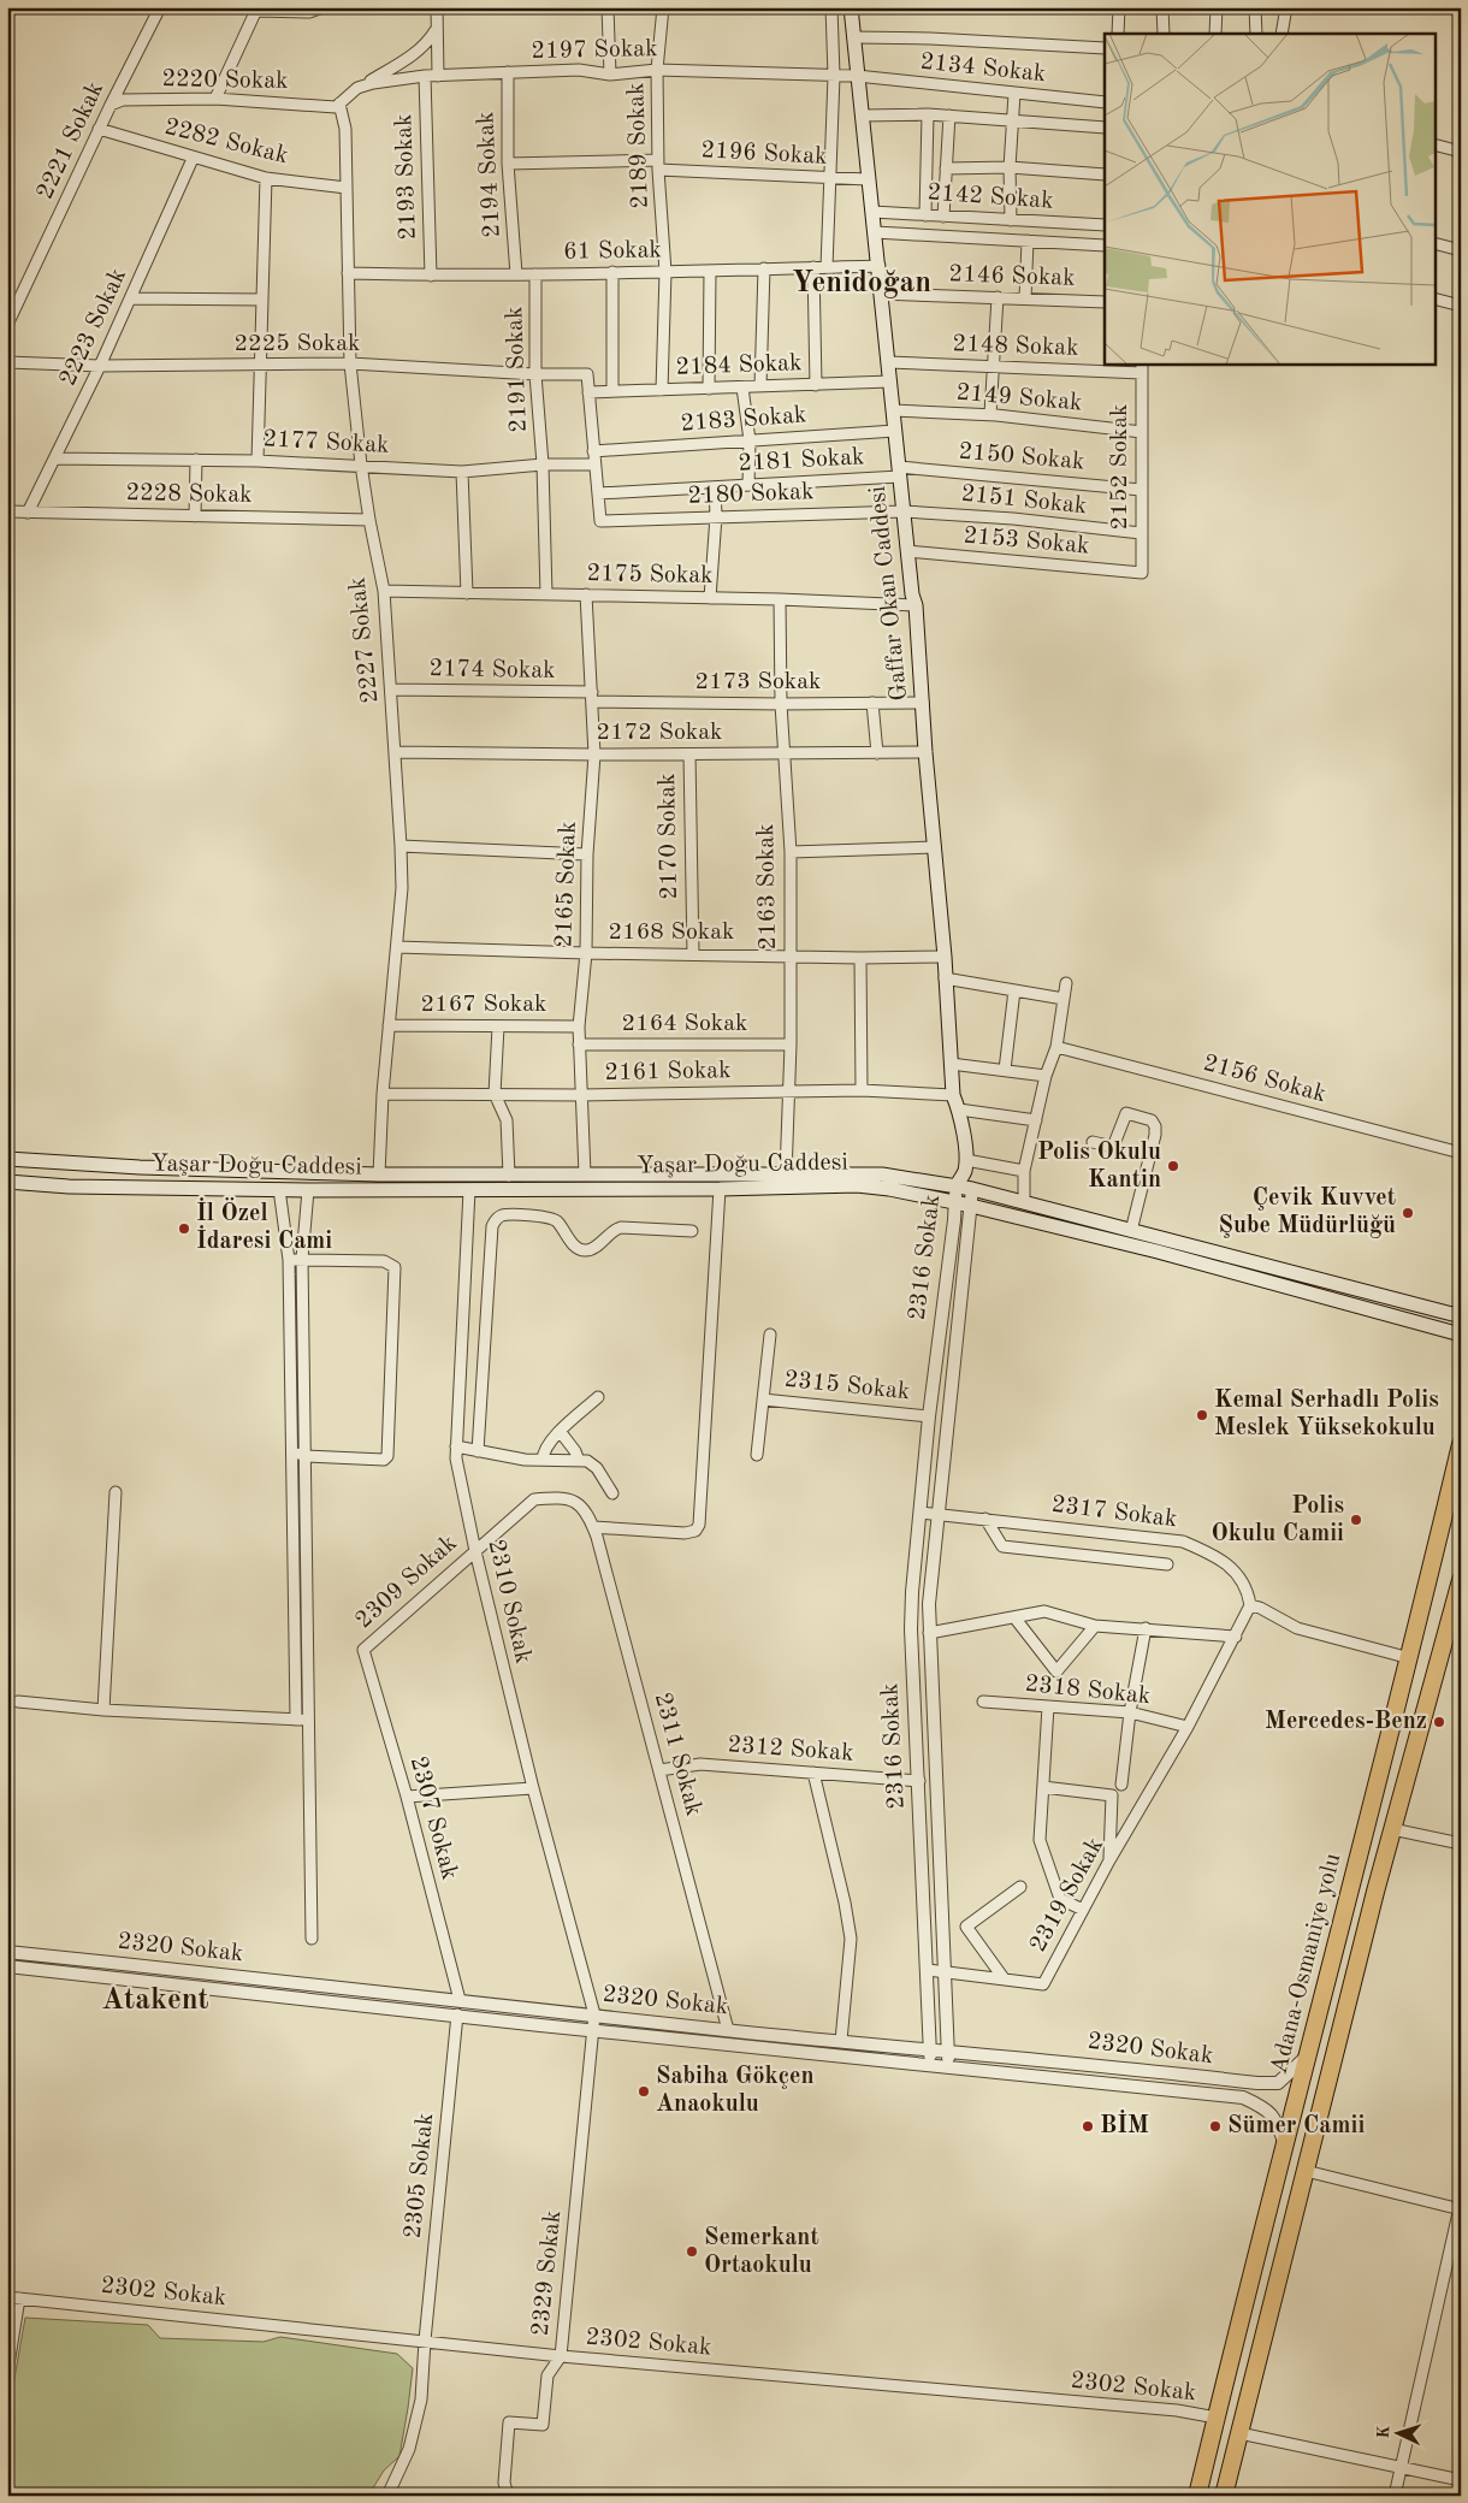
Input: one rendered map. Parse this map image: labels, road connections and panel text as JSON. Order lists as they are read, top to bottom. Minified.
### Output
{"streets":{"highway":["Adana-Osmaniye yolu"],"main road":["Gaffar Okan Caddesi","Yaşar Doğu Caddesi","2316 Sokak"],"street":["2197 Sokak","2134 Sokak","2220 Sokak","2221 Sokak","2282 Sokak","2189 Sokak","2196 Sokak","2194 Sokak","2193 Sokak","2142 Sokak","61 Sokak","2146 Sokak","2223 Sokak","2225 Sokak","2148 Sokak","2184 Sokak","2191 Sokak","2149 Sokak","2183 Sokak","2177 Sokak","2150 Sokak","2181 Sokak","2152 Sokak","2228 Sokak","2180 Sokak","2151 Sokak","2153 Sokak","2175 Sokak","2227 Sokak","2174 Sokak","2173 Sokak","2172 Sokak","2170 Sokak","2165 Sokak","2163 Sokak","2168 Sokak","2167 Sokak","2164 Sokak","2161 Sokak","2156 Sokak","2315 Sokak","2317 Sokak","2309 Sokak","2310 Sokak","2318 Sokak","2312 Sokak","2311 Sokak","2307 Sokak","2319 Sokak","2320 Sokak","2305 Sokak","2329 Sokak","2302 Sokak"]},"crossings":[["2197 Sokak","2134 Sokak"],["2197 Sokak","2220 Sokak"],["2197 Sokak","2189 Sokak"],["2197 Sokak","2194 Sokak"],["2197 Sokak","2193 Sokak"],["2197 Sokak","Gaffar Okan Caddesi"],["2197 Sokak","2227 Sokak"],["2134 Sokak","Gaffar Okan Caddesi"],["2220 Sokak","2221 Sokak"],["2220 Sokak","2227 Sokak"],["2221 Sokak","2282 Sokak"],["2282 Sokak","2223 Sokak"],["2282 Sokak","2227 Sokak"],["2189 Sokak","2196 Sokak"],["2189 Sokak","61 Sokak"],["2189 Sokak","2184 Sokak"],["2196 Sokak","2194 Sokak"],["2196 Sokak","Gaffar Okan Caddesi"],["2194 Sokak","61 Sokak"],["2193 Sokak","61 Sokak"],["2142 Sokak","Gaffar Okan Caddesi"],["61 Sokak","2191 Sokak"],["61 Sokak","Gaffar Okan Caddesi"],["61 Sokak","2227 Sokak"],["2146 Sokak","Gaffar Okan Caddesi"],["2223 Sokak","2225 Sokak"],["2223 Sokak","2177 Sokak"],["2223 Sokak","2228 Sokak"],["2225 Sokak","2184 Sokak"],["2225 Sokak","2191 Sokak"],["2225 Sokak","2227 Sokak"],["2148 Sokak","2152 Sokak"],["2148 Sokak","Gaffar Okan Caddesi"],["2184 Sokak","Gaffar Okan Caddesi"],["2191 Sokak","2177 Sokak"],["2191 Sokak","2175 Sokak"],["2149 Sokak","2152 Sokak"],["2149 Sokak","Gaffar Okan Caddesi"],["2183 Sokak","Gaffar Okan Caddesi"],["2177 Sokak","2227 Sokak"],["2150 Sokak","2181 Sokak"],["2150 Sokak","2152 Sokak"],["2150 Sokak","Gaffar Okan Caddesi"],["2181 Sokak","2180 Sokak"],["2181 Sokak","Gaffar Okan Caddesi"],["2152 Sokak","2151 Sokak"],["2152 Sokak","2153 Sokak"],["2228 Sokak","2227 Sokak"],["2180 Sokak","2151 Sokak"],["2180 Sokak","Gaffar Okan Caddesi"],["2151 Sokak","Gaffar Okan Caddesi"],["2153 Sokak","Gaffar Okan Caddesi"],["2175 Sokak","Gaffar Okan Caddesi"],["2175 Sokak","2227 Sokak"],["2175 Sokak","2165 Sokak"],["2175 Sokak","2163 Sokak"],["Gaffar Okan Caddesi","2173 Sokak"],["Gaffar Okan Caddesi","2172 Sokak"],["Gaffar Okan Caddesi","2168 Sokak"],["Gaffar Okan Caddesi","2161 Sokak"],["Gaffar Okan Caddesi","2316 Sokak"],["2227 Sokak","2174 Sokak"],["2227 Sokak","2172 Sokak"],["2227 Sokak","2168 Sokak"],["2227 Sokak","2167 Sokak"],["2227 Sokak","2161 Sokak"],["2227 Sokak","Yaşar Doğu Caddesi"],["2174 Sokak","2173 Sokak"],["2174 Sokak","2165 Sokak"],["2173 Sokak","2165 Sokak"],["2173 Sokak","2163 Sokak"],["2172 Sokak","2170 Sokak"],["2172 Sokak","2165 Sokak"],["2172 Sokak","2163 Sokak"],["2170 Sokak","2168 Sokak"],["2165 Sokak","2168 Sokak"],["2165 Sokak","2167 Sokak"],["2165 Sokak","2164 Sokak"],["2165 Sokak","2161 Sokak"],["2165 Sokak","Yaşar Doğu Caddesi"],["2163 Sokak","2168 Sokak"],["2163 Sokak","2164 Sokak"],["2163 Sokak","2161 Sokak"],["2163 Sokak","Yaşar Doğu Caddesi"],["Yaşar Doğu Caddesi","2316 Sokak"],["Yaşar Doğu Caddesi","2310 Sokak"],["2316 Sokak","2315 Sokak"],["2316 Sokak","2317 Sokak"],["2316 Sokak","2312 Sokak"],["2316 Sokak","2319 Sokak"],["2316 Sokak","2320 Sokak"],["2309 Sokak","2310 Sokak"],["2309 Sokak","2311 Sokak"],["2309 Sokak","2307 Sokak"],["2310 Sokak","2320 Sokak"],["2310 Sokak","2329 Sokak"],["2318 Sokak","2319 Sokak"],["2312 Sokak","2311 Sokak"],["2311 Sokak","2320 Sokak"],["2307 Sokak","2320 Sokak"],["2320 Sokak","Adana-Osmaniye yolu"],["2320 Sokak","2305 Sokak"],["2320 Sokak","2329 Sokak"],["Adana-Osmaniye yolu","2302 Sokak"],["2305 Sokak","2302 Sokak"],["2329 Sokak","2302 Sokak"]],"districts":["Yenidoğan","Atakent"],"places":["Polis Okulu Kantin","Çevik Kuvvet Şube Müdürlüğü","İl Özel İdaresi Cami","Kemal Serhadlı Polis Meslek Yüksekokulu","Polis Okulu Camii","Mercedes-Benz","Sabiha Gökçen Anaokulu","BİM","Sümer Camii","Semerkant Ortaokulu"],"north":"left"}
